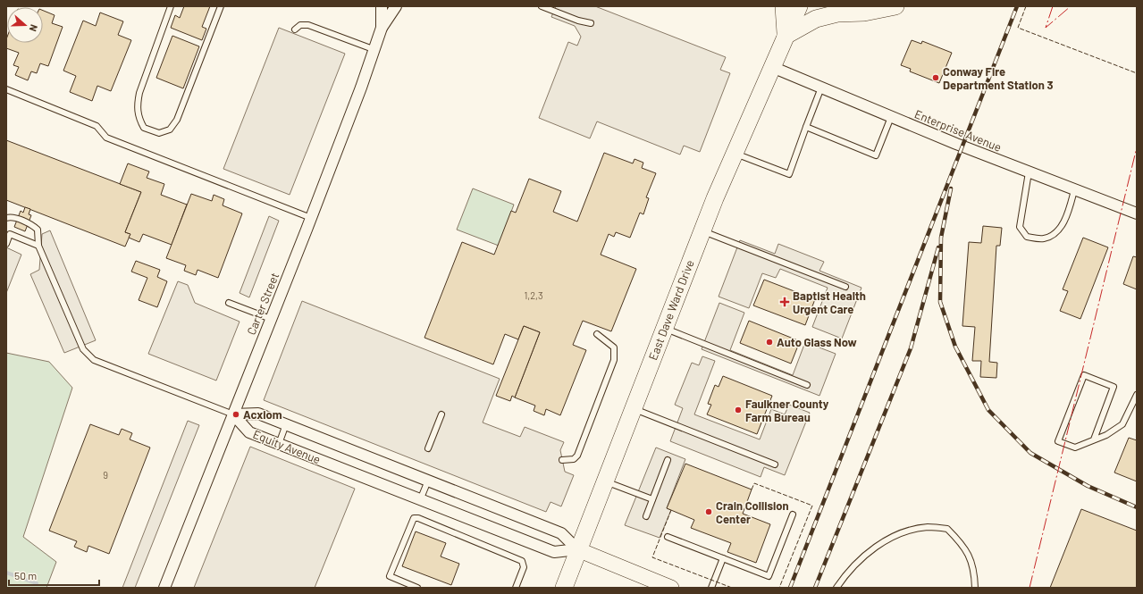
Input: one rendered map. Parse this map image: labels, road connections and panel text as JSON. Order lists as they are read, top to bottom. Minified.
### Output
{"streets":{"main road":["East Dave Ward Drive"],"street":["Enterprise Avenue","Carter Street","Equity Avenue"]},"crossings":[["Enterprise Avenue","East Dave Ward Drive"],["Carter Street","Equity Avenue"],["East Dave Ward Drive","Equity Avenue"]],"places":{"other":["Conway Fire Department Station 3","Auto Glass Now","Faulkner County Farm Bureau","Acxiom","Crain Collision Center"],"health":["Baptist Health Urgent Care"]},"house_numbers":["1,2,3","9"],"scale_bar":"50 m","north":"right"}
